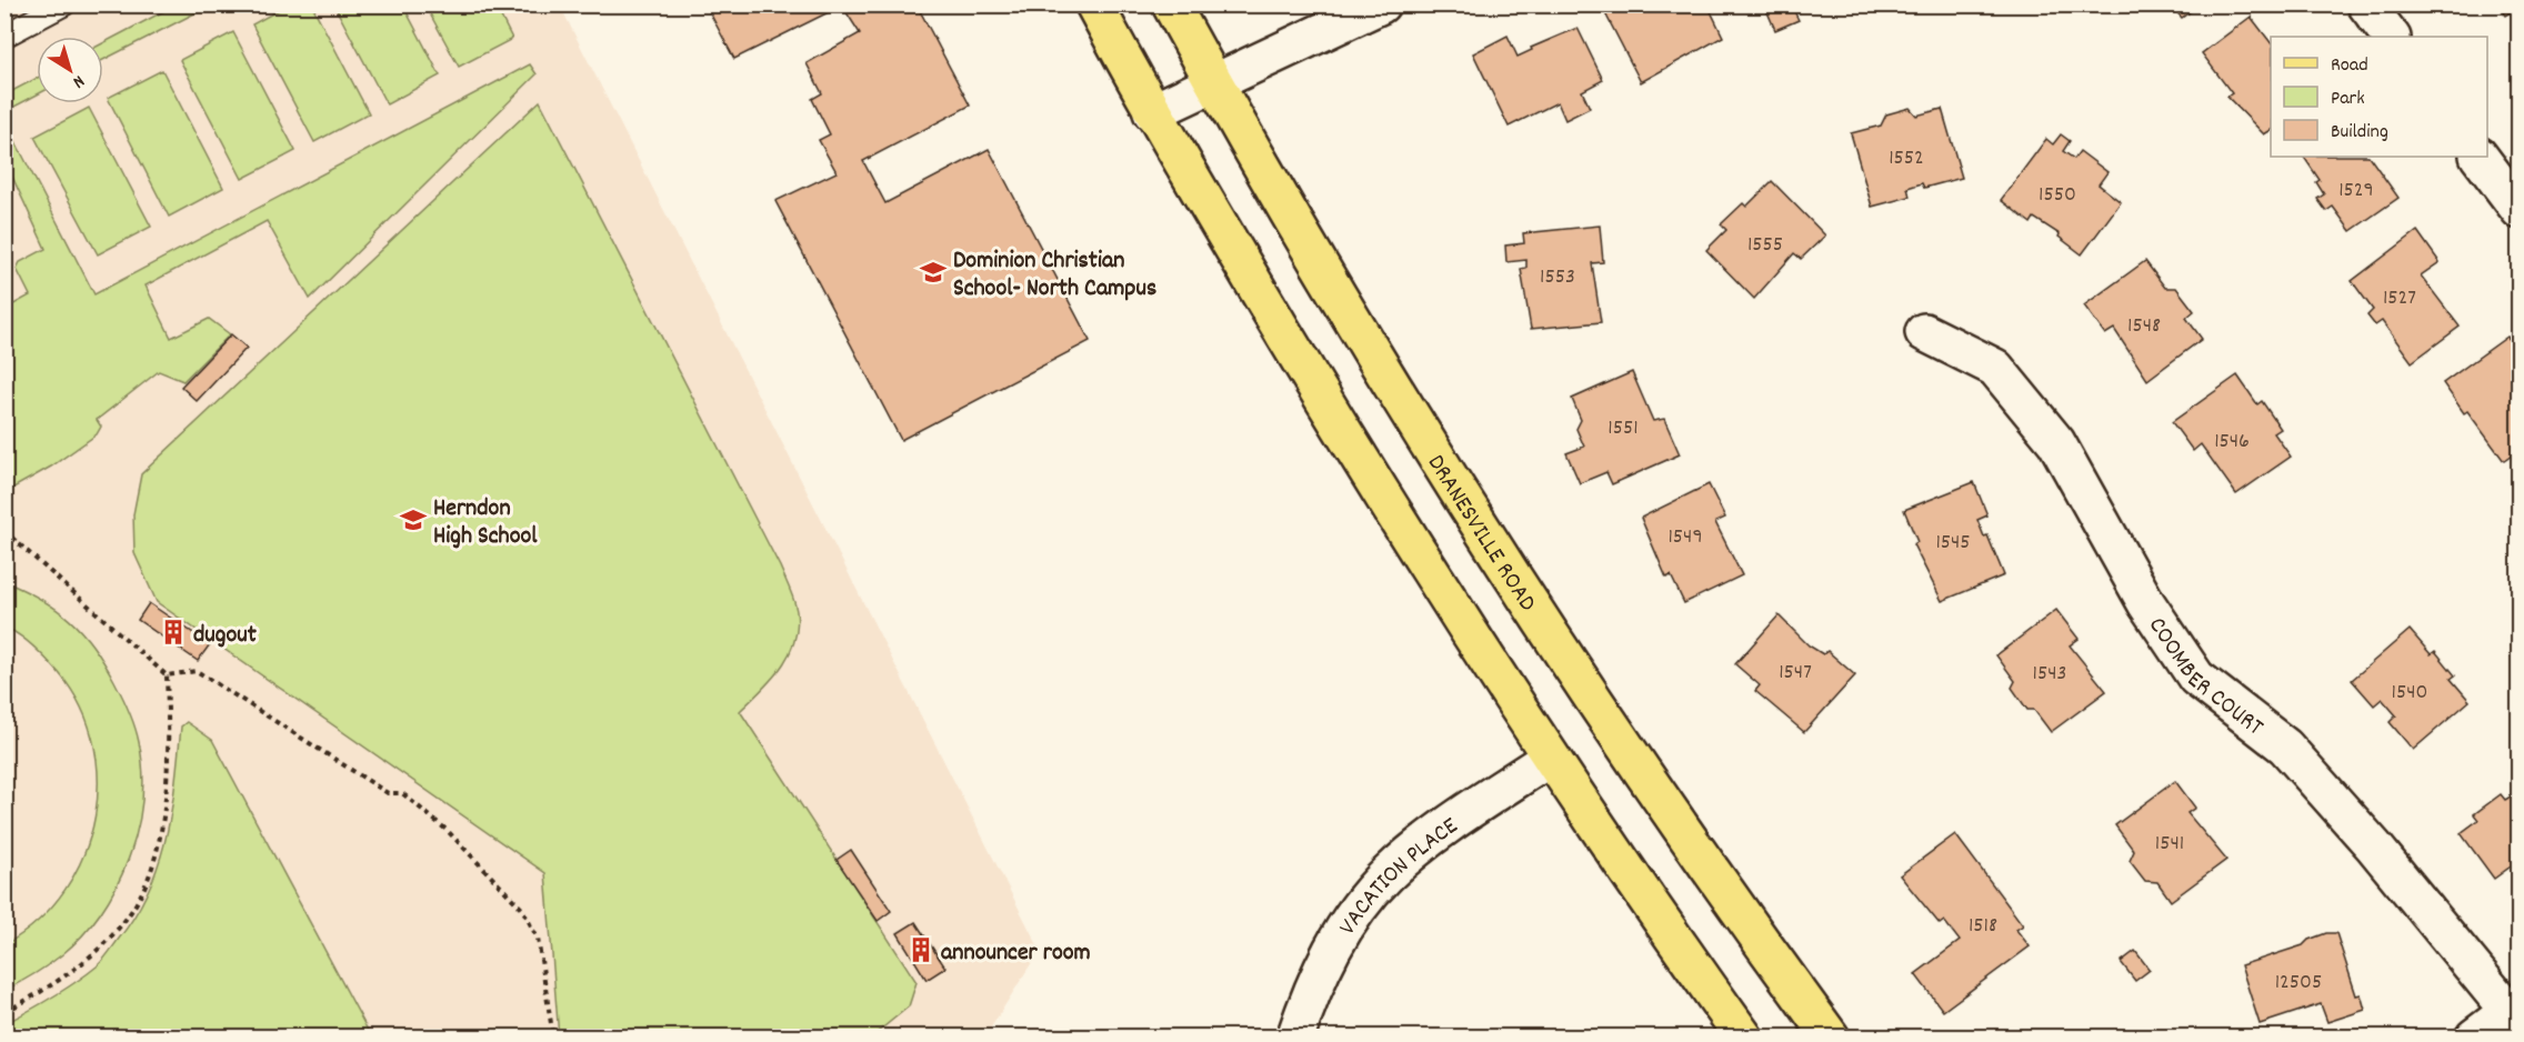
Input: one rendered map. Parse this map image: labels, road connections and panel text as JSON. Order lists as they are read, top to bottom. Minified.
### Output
{"streets":{"main road":["DRANESVILLE ROAD"],"street":["COOMBER COURT","VACATION PLACE"]},"places":{"school or university":["Dominion Christian School- North Campus","Herndon High School"],"building":["dugout","announcer room"]},"house_numbers":["1552","1529","1550","1555","1553","1527","1548","1551","1546","1549","1545","1547","1543","1540","1541","1518","12505"],"legend":["Road","Park","Building"],"north":"bottom right"}
